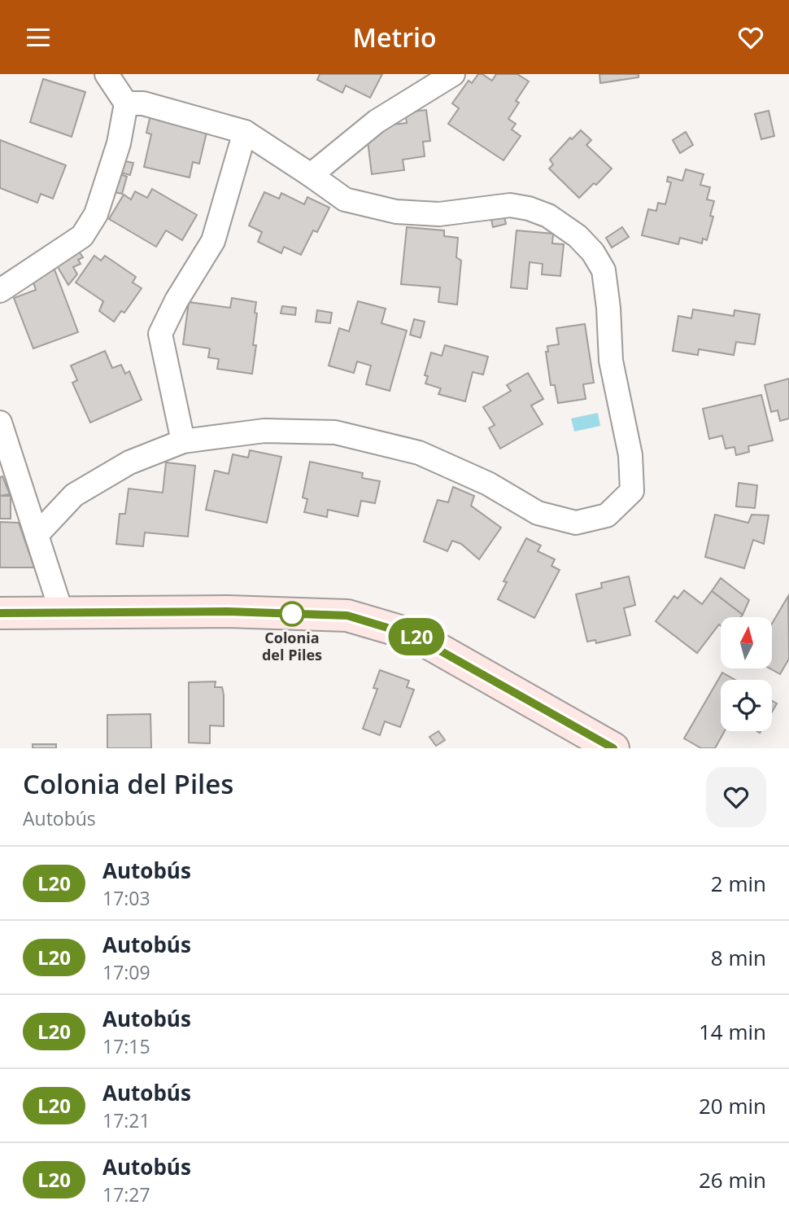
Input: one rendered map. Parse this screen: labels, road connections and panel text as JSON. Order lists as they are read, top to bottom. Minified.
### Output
{"places":["Colonia del Piles"],"lines":["bus line L20"],"north":"top","page":{"header":"Metrio","on_map":"L20","heading":["Colonia del Piles","Autobús"],"list":[{"mark":"L20","name":"Autobús","note":"17:03","value":"2 min"},{"mark":"L20","name":"Autobús","note":"17:09","value":"8 min"},{"mark":"L20","name":"Autobús","note":"17:15","value":"14 min"},{"mark":"L20","name":"Autobús","note":"17:21","value":"20 min"},{"mark":"L20","name":"Autobús","note":"17:27","value":"26 min"}]}}
